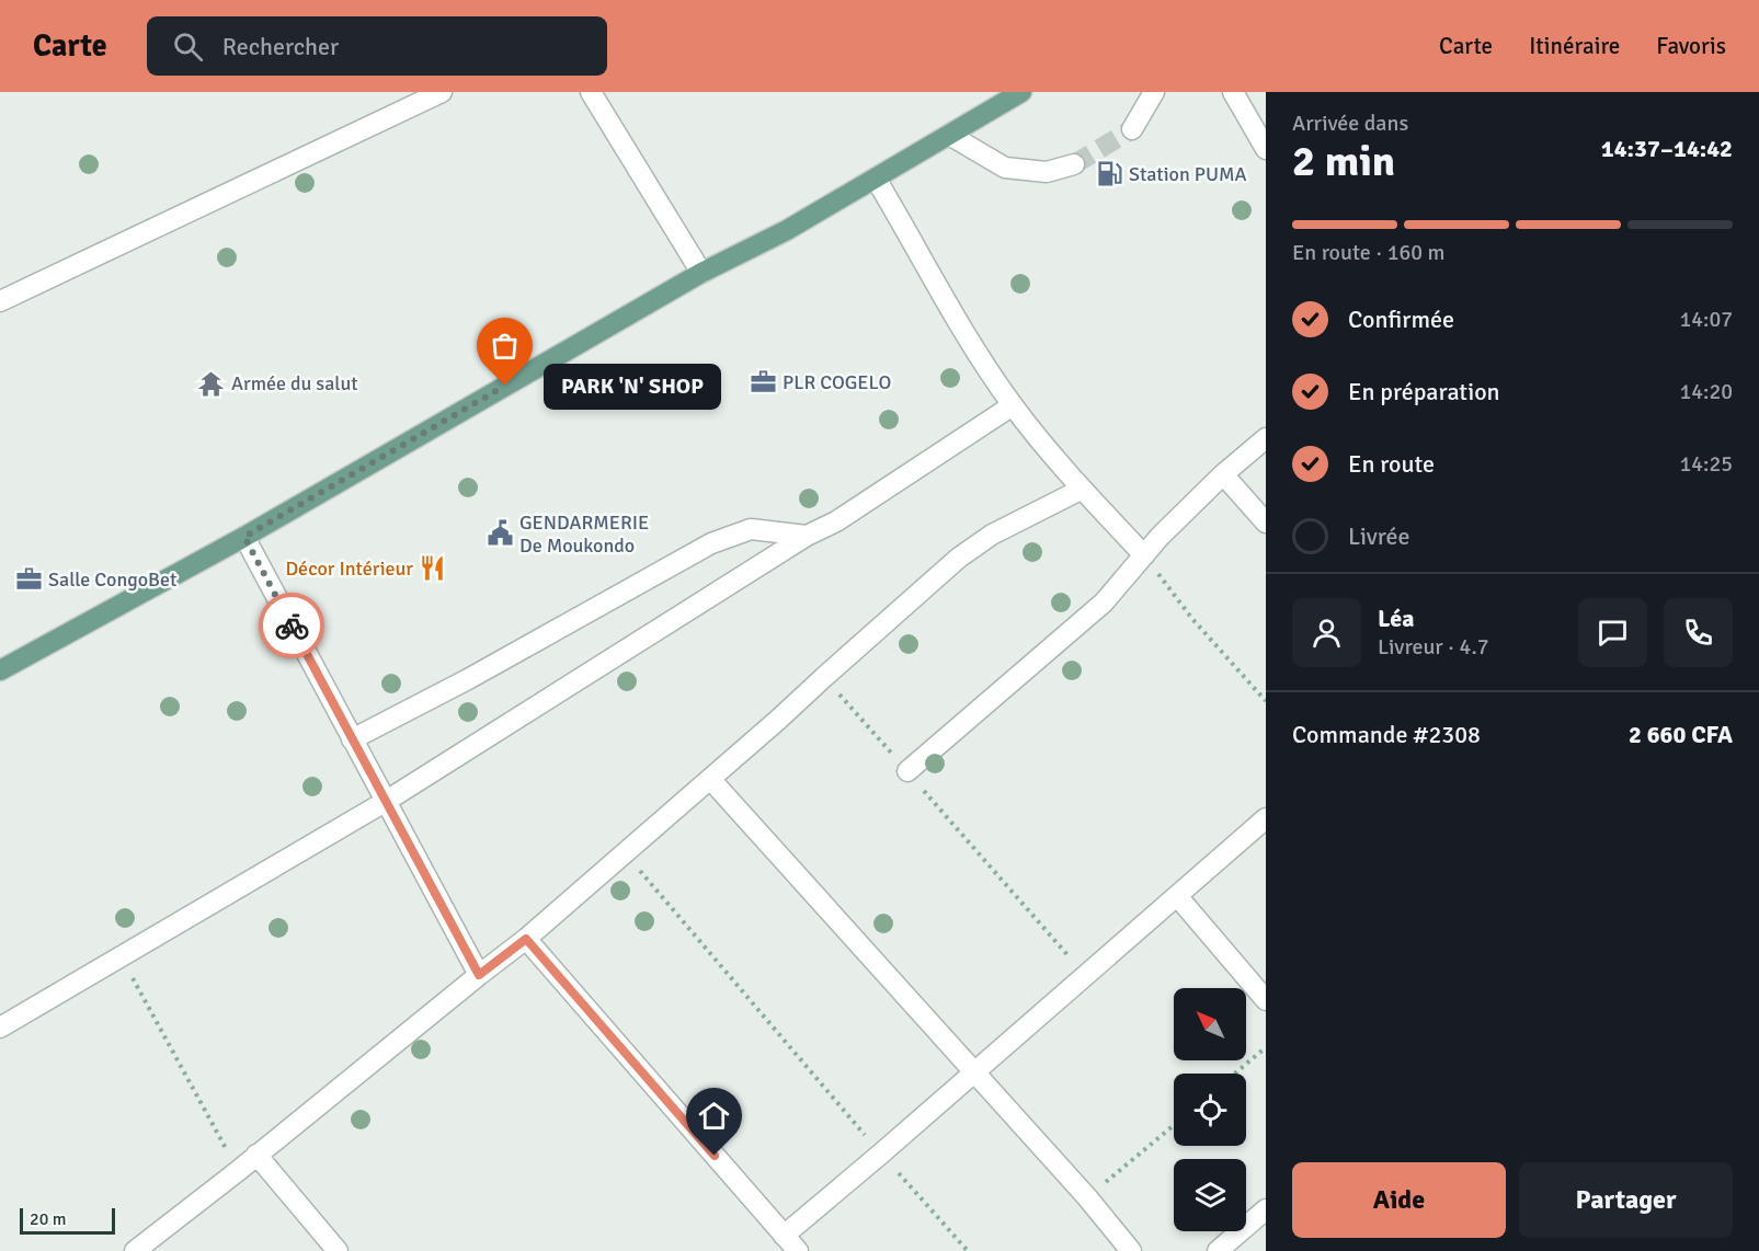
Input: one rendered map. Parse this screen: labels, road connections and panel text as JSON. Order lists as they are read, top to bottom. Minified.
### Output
{"places":{"fuel station":["Station PUMA"],"office":["PLR COGELO","Salle CongoBet"],"temple":["Armée du salut"],"other":["PARK 'N' SHOP"],"public building":["GENDARMERIE De Moukondo"],"restaurant":["Décor Intérieur"]},"scale_bar":"20 m","north":"top left","page":{"header":"Carte","search":"Rechercher","nav":["Carte","Itinéraire","Favoris"],"heading":["2 min","Arrivée dans","14:37–14:42"],"panel":["Léa","Livreur · 4.7","Commande #2308","2 660 CFA"],"bar":"En route · 160 m","list":[["Confirmée","14:07"],["En préparation","14:20"],["En route","14:25"],"Livrée"],"bubble":"PARK 'N' SHOP","buttons":["Aide","Partager"],"scale":"20 m"}}
